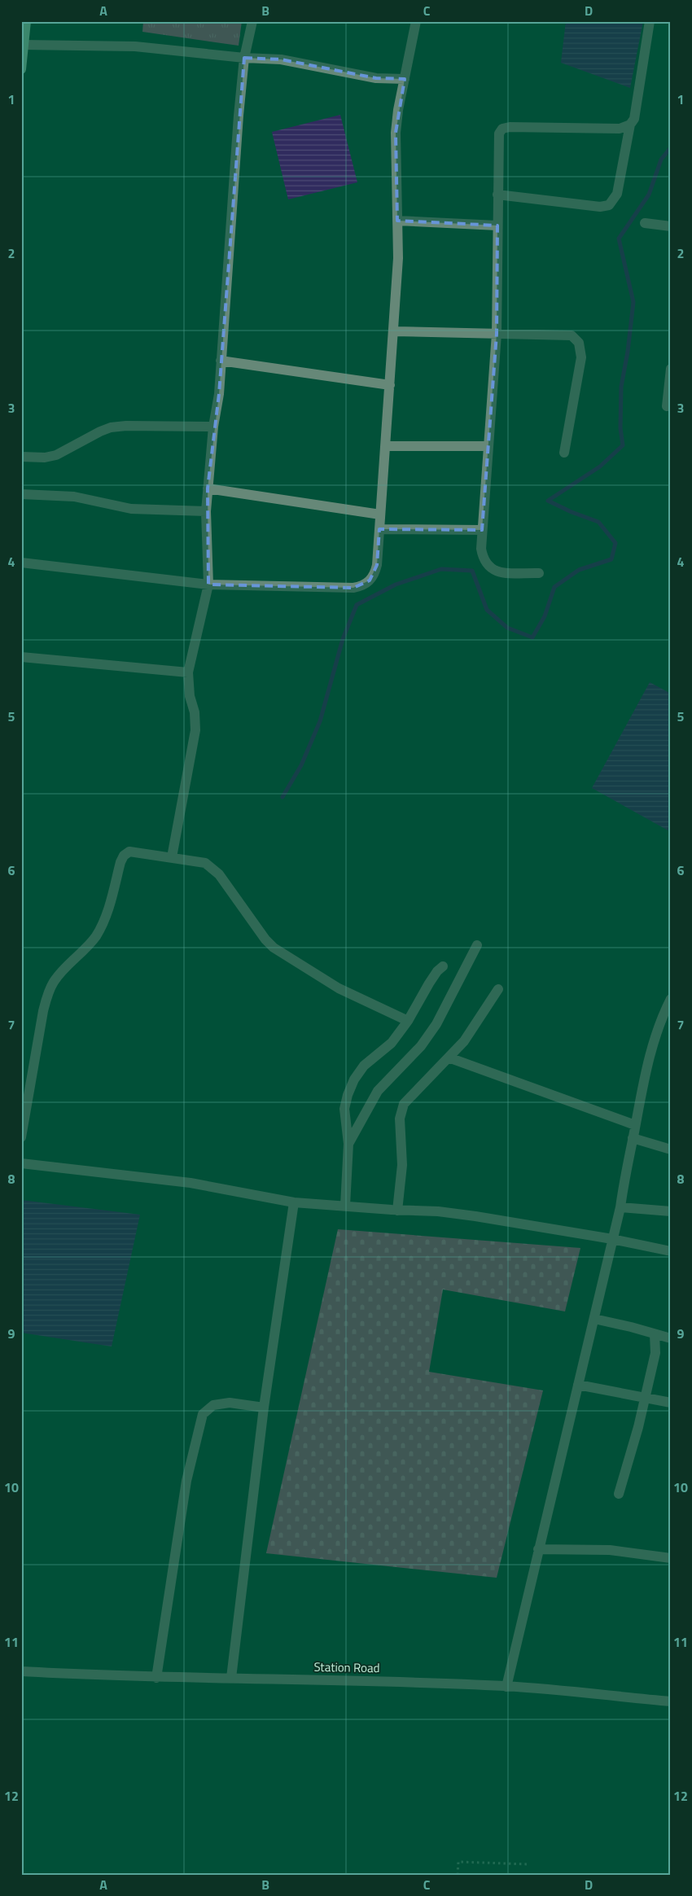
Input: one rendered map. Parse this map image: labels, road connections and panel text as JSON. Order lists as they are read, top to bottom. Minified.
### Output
{"streets":{"street":["Station Road"]},"grid":{"columns":["A","B","C","D"],"rows":["1","2","3","4","5","6","7","8","9","10","11","12"]}}
